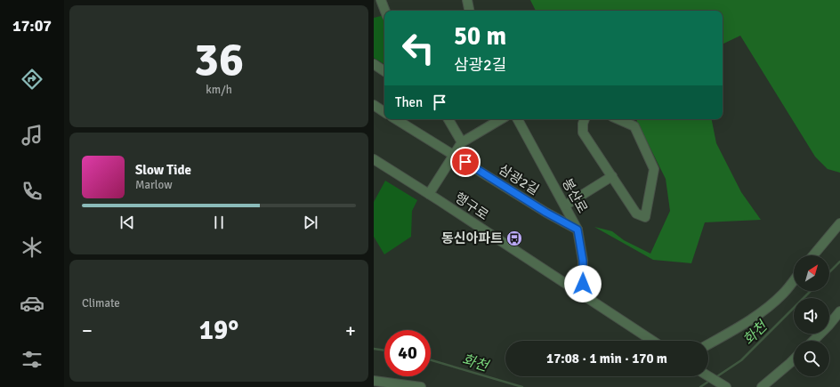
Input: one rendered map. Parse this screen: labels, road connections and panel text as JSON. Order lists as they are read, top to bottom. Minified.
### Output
{"streets":{"street":["삼광2길","봉산로","행구로"]},"crossings":[["삼광2길","봉산로"],["봉산로","행구로"]],"water":["화천"],"places":{"bus stop":["동신아파트"]},"north":"top right","page":{"tabs":"17:07","tile":[["36","km/h"],"Climate"],"turn":["50 m","삼광2길"],"then":"Then","song":["Slow Tide","Marlow"],"heat":["−","19°","+"],"limit":"40","trip":"17:08 · 1 min · 170 m"}}
